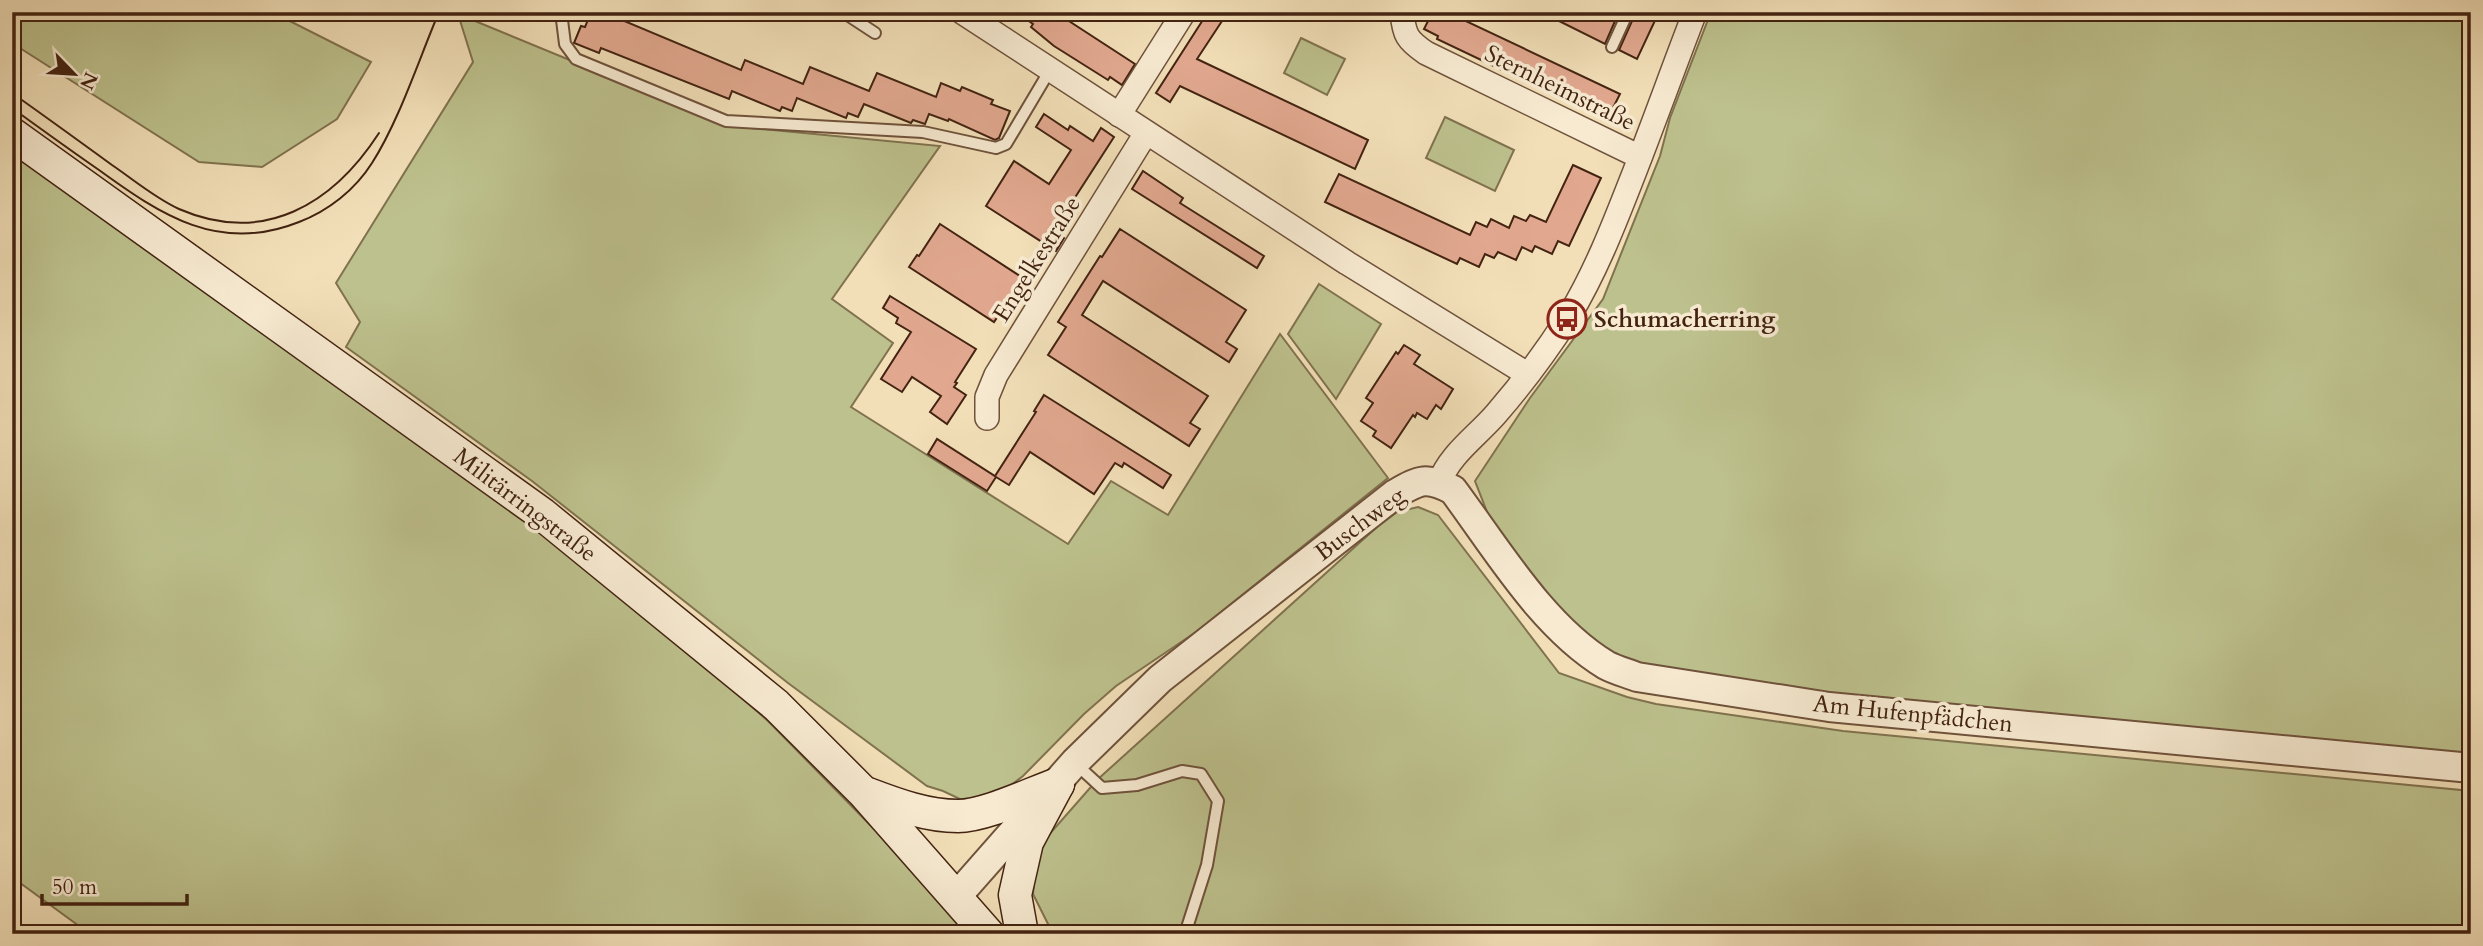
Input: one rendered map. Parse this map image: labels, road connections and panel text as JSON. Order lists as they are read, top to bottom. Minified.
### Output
{"streets":{"main road":["Militärringstraße"],"street":["Sternheimstraße","Engelkestraße","Buschweg","Am Hufenpfädchen"]},"crossings":[["Sternheimstraße","Buschweg"],["Militärringstraße","Buschweg"],["Buschweg","Am Hufenpfädchen"]],"places":{"bus stop":["Schumacherring"]},"scale_bar":"50 m","north":"bottom right"}
